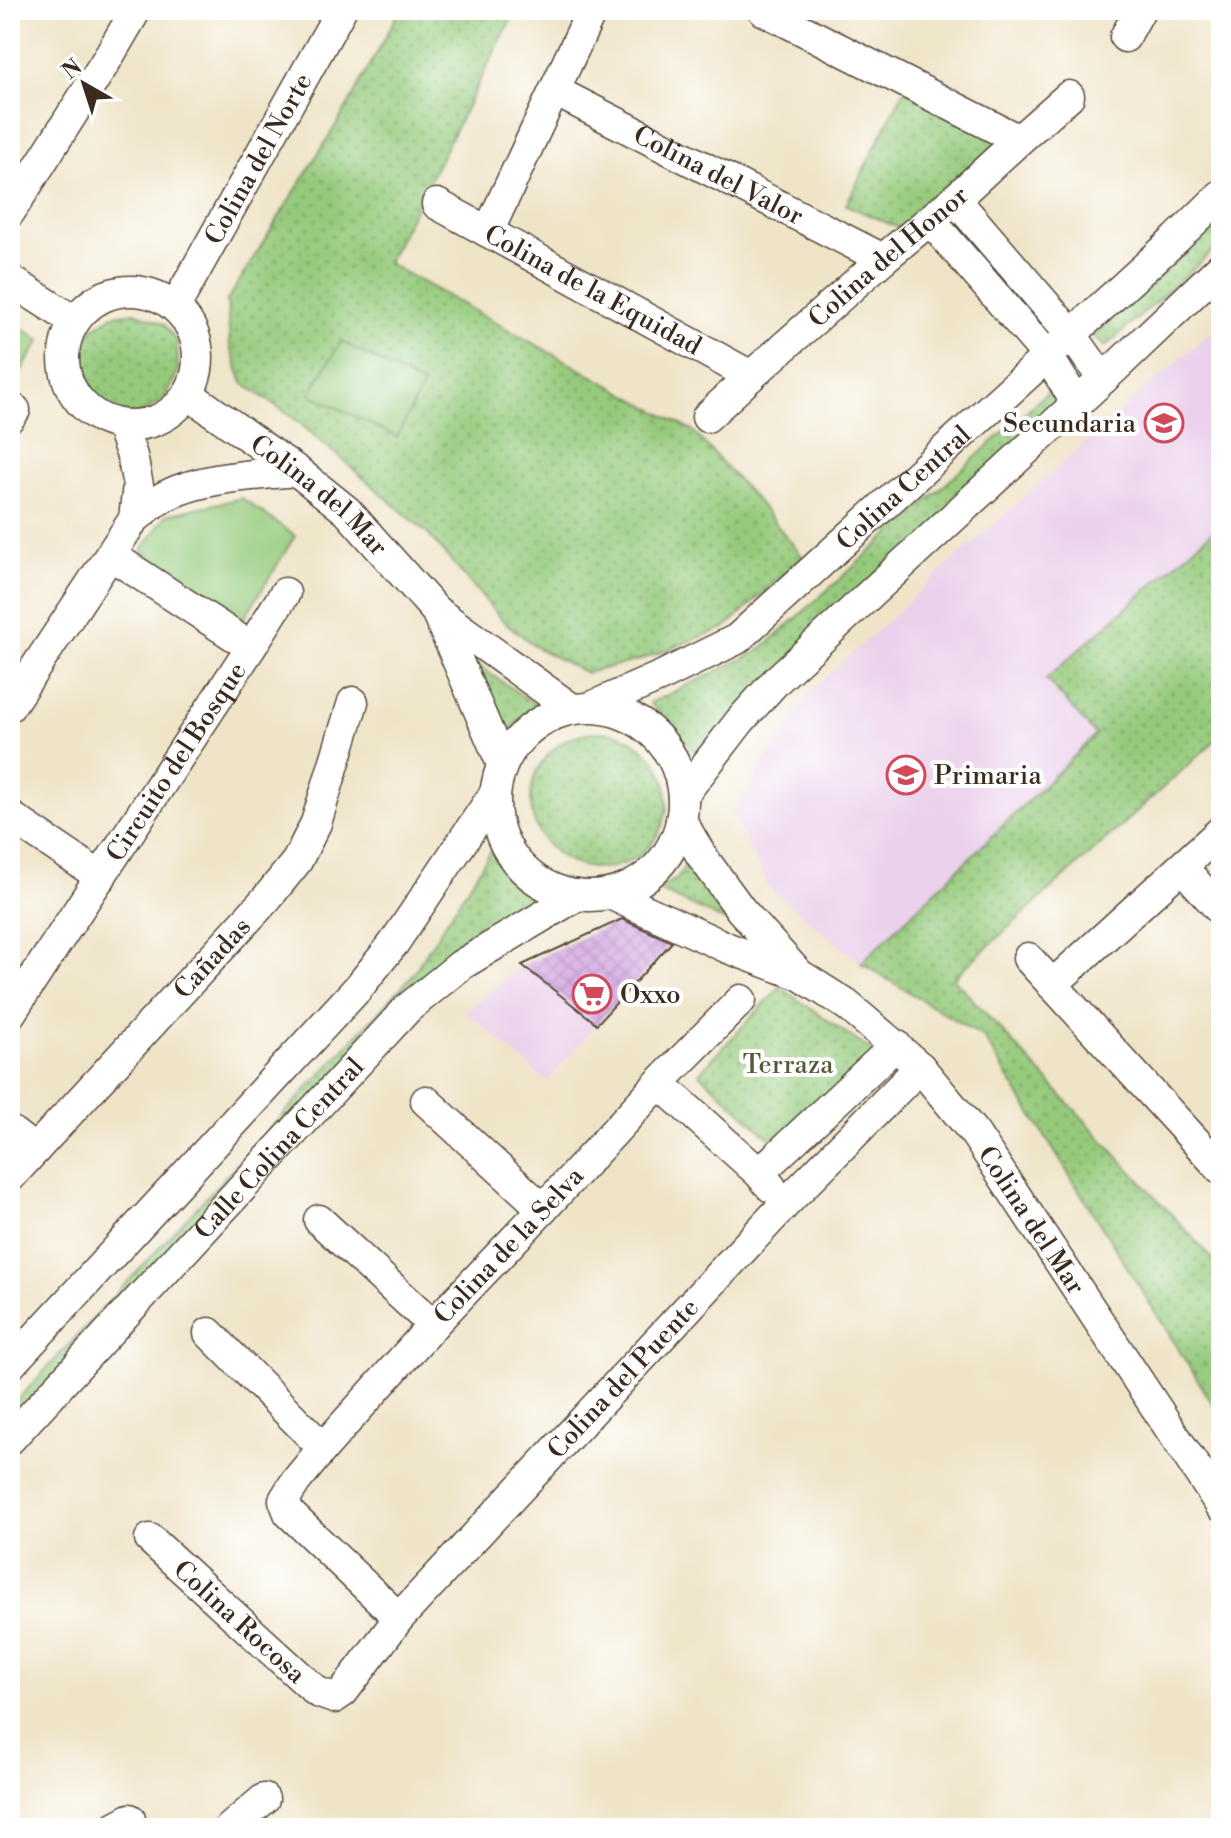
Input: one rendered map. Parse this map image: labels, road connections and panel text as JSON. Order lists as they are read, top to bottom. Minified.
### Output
{"streets":{"street":["Colina del Norte","Colina del Valor","Colina del Honor","Colina de la Equidad","Colina Central","Colina del Mar","Circuito del Bosque","Cañadas","Calle Colina Central","Colina de la Selva","Colina del Puente","Colina Rocosa"]},"crossings":[["Colina del Norte","Colina del Mar"],["Colina del Valor","Colina del Honor"],["Colina del Honor","Colina de la Equidad"],["Colina Central","Colina del Mar"],["Colina Central","Calle Colina Central"],["Colina del Mar","Calle Colina Central"],["Colina del Mar","Colina del Puente"],["Colina de la Selva","Colina del Puente"],["Colina del Puente","Colina Rocosa"]],"parks":["Terraza"],"places":{"school or university":["Secundaria","Primaria"],"supermarket":["Oxxo"]},"north":"top left"}
